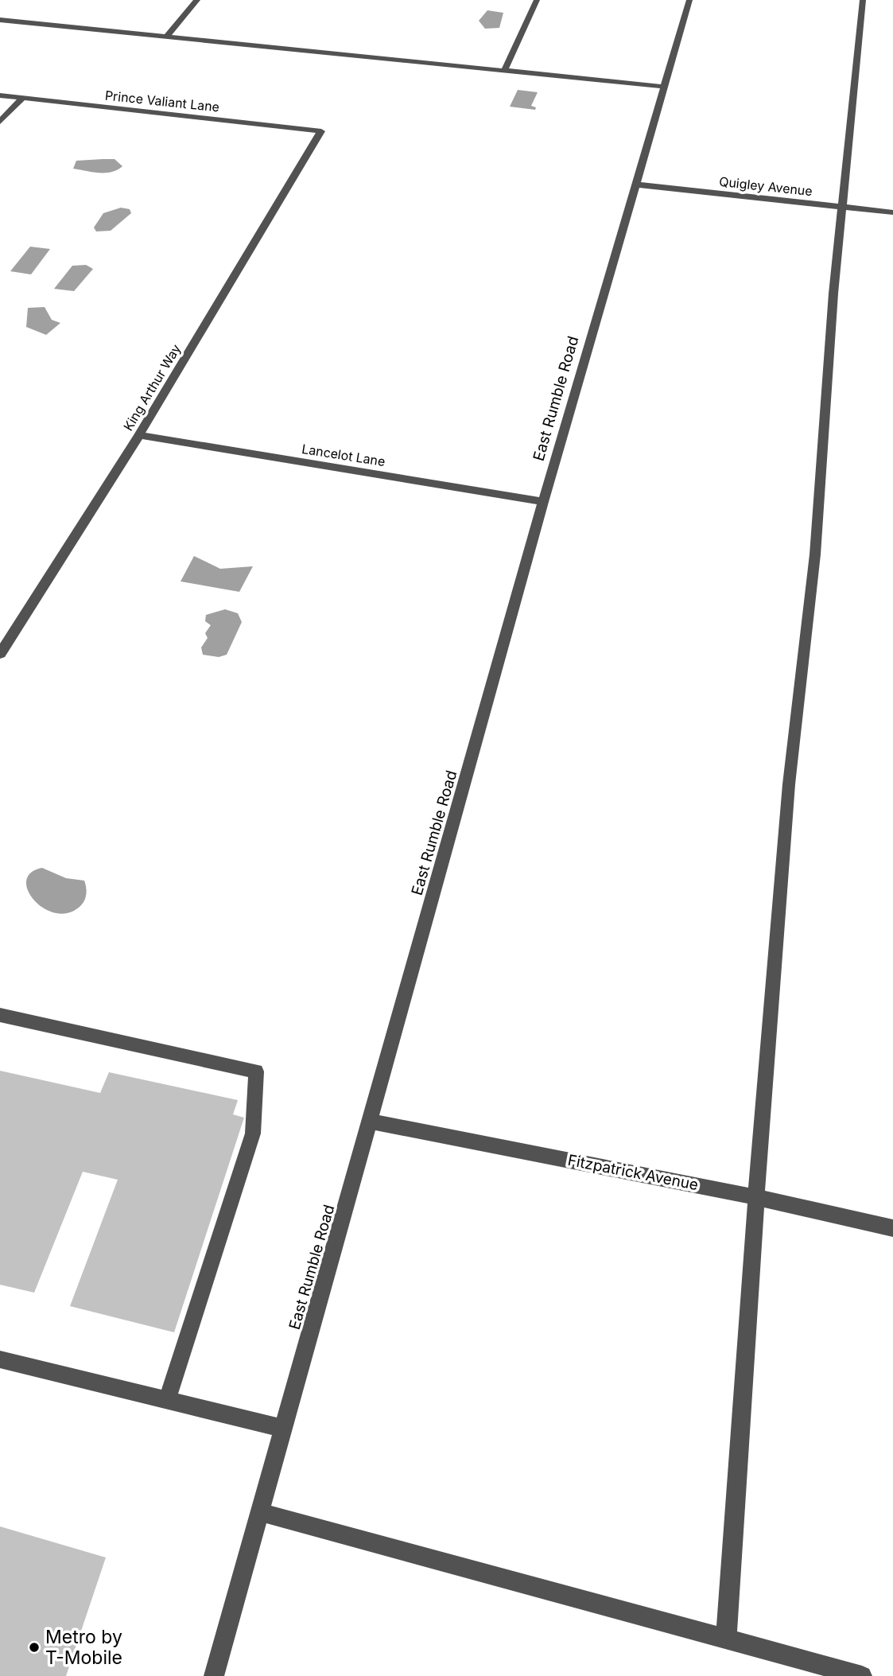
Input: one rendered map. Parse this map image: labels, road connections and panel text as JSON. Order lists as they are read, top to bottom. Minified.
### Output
{"streets":{"street":["Prince Valiant Lane","Quigley Avenue","King Arthur Way","East Rumble Road","Lancelot Lane","Fitzpatrick Avenue"]},"crossings":[["Prince Valiant Lane","King Arthur Way"],["Quigley Avenue","East Rumble Road"],["King Arthur Way","Lancelot Lane"],["East Rumble Road","Lancelot Lane"],["East Rumble Road","Fitzpatrick Avenue"]],"places":["Metro by T-Mobile"]}
